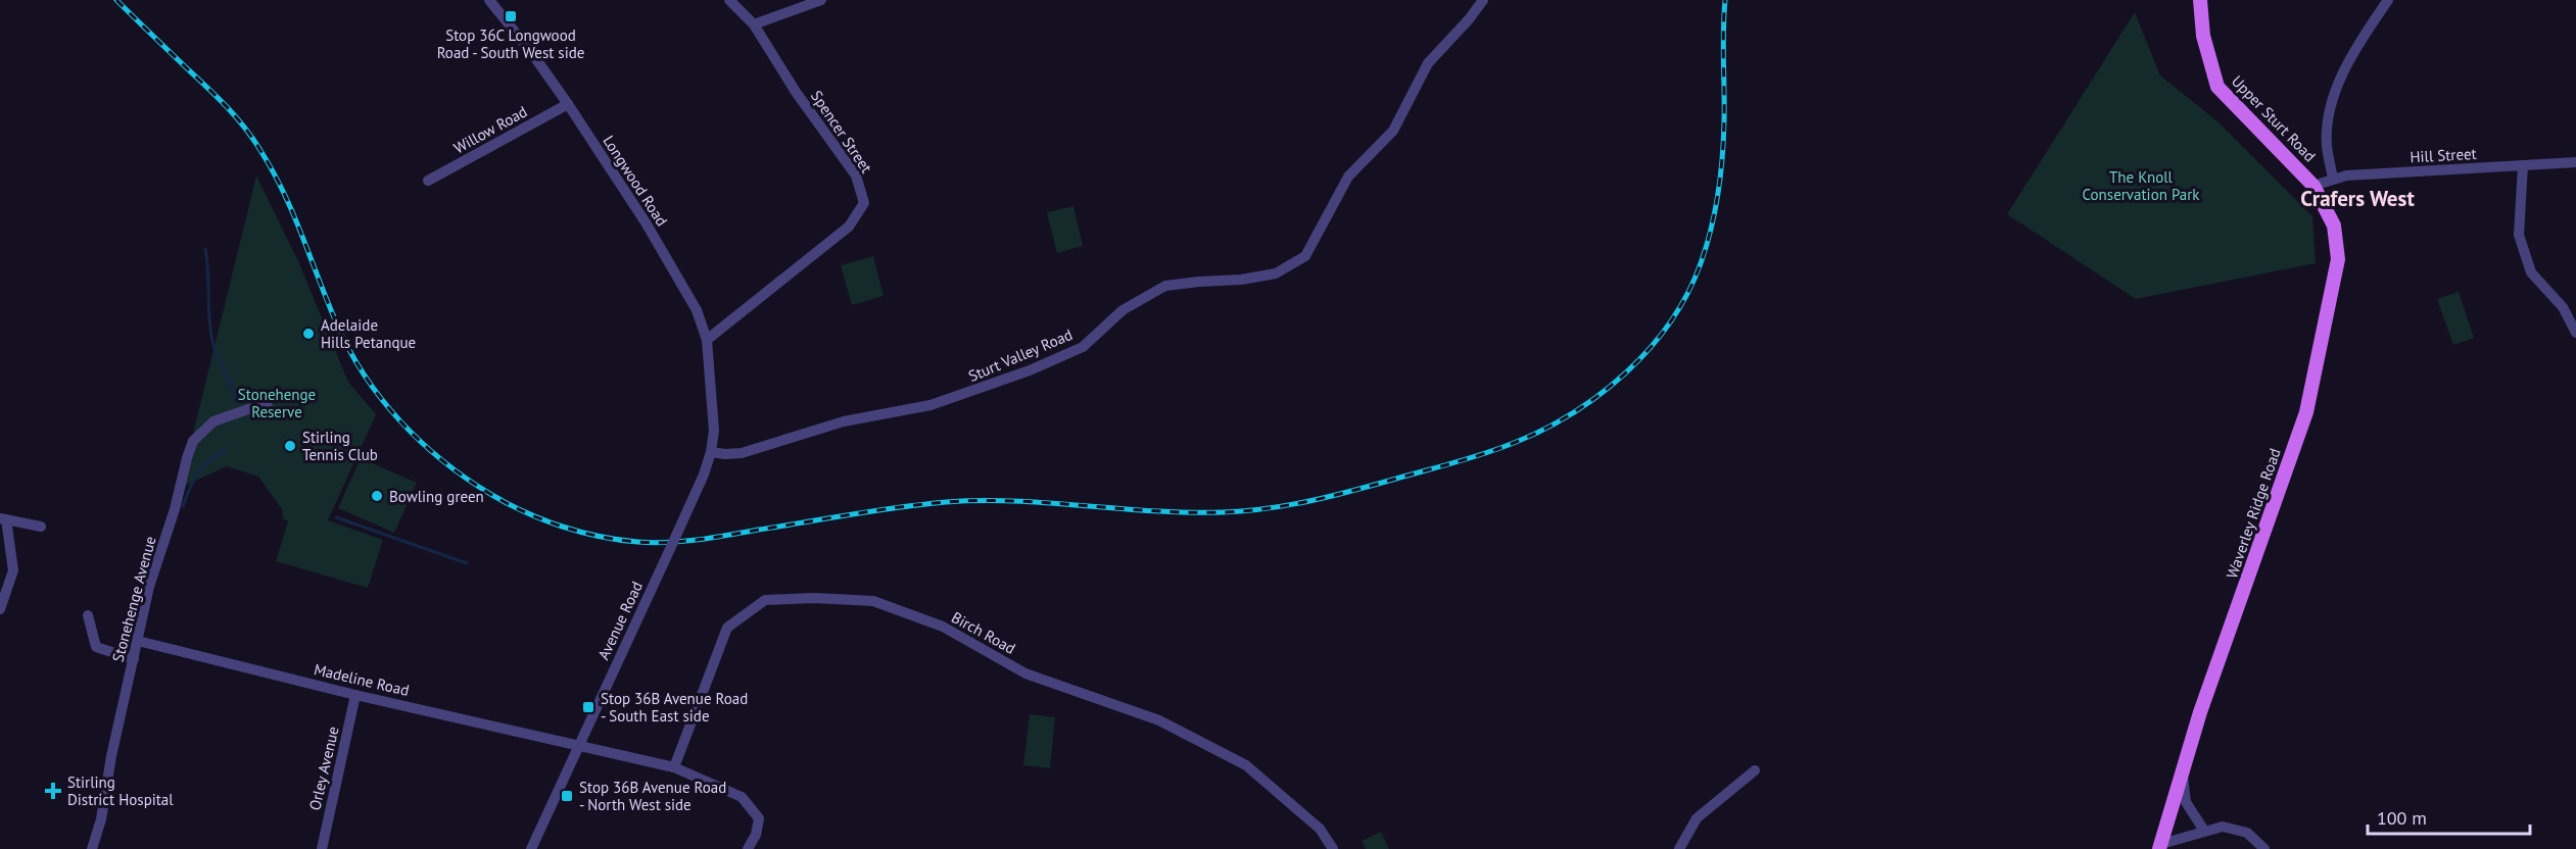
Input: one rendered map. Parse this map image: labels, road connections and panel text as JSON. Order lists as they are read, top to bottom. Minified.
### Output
{"streets":{"main road":["Upper Sturt Road","Waverley Ridge Road"],"street":["Willow Road","Spencer Street","Hill Street","Longwood Road","Sturt Valley Road","Stonehenge Avenue","Avenue Road","Birch Road","Madeline Road","Orley Avenue"]},"crossings":[["Upper Sturt Road","Hill Street"],["Upper Sturt Road","Waverley Ridge Road"],["Willow Road","Longwood Road"],["Spencer Street","Longwood Road"],["Hill Street","Waverley Ridge Road"],["Longwood Road","Avenue Road"],["Sturt Valley Road","Avenue Road"],["Stonehenge Avenue","Madeline Road"],["Avenue Road","Madeline Road"],["Birch Road","Madeline Road"],["Madeline Road","Orley Avenue"]],"districts":["Crafers West"],"parks":["The Knoll Conservation Park","Stonehenge Reserve"],"places":{"transit":["Stop 36C Longwood Road - South West side","Stop 36B Avenue Road - South East side","Stop 36B Avenue Road - North West side"],"other":["Adelaide Hills Petanque","Stirling Tennis Club","Bowling green"],"health":["Stirling District Hospital"]},"scale_bar":"100 m"}
